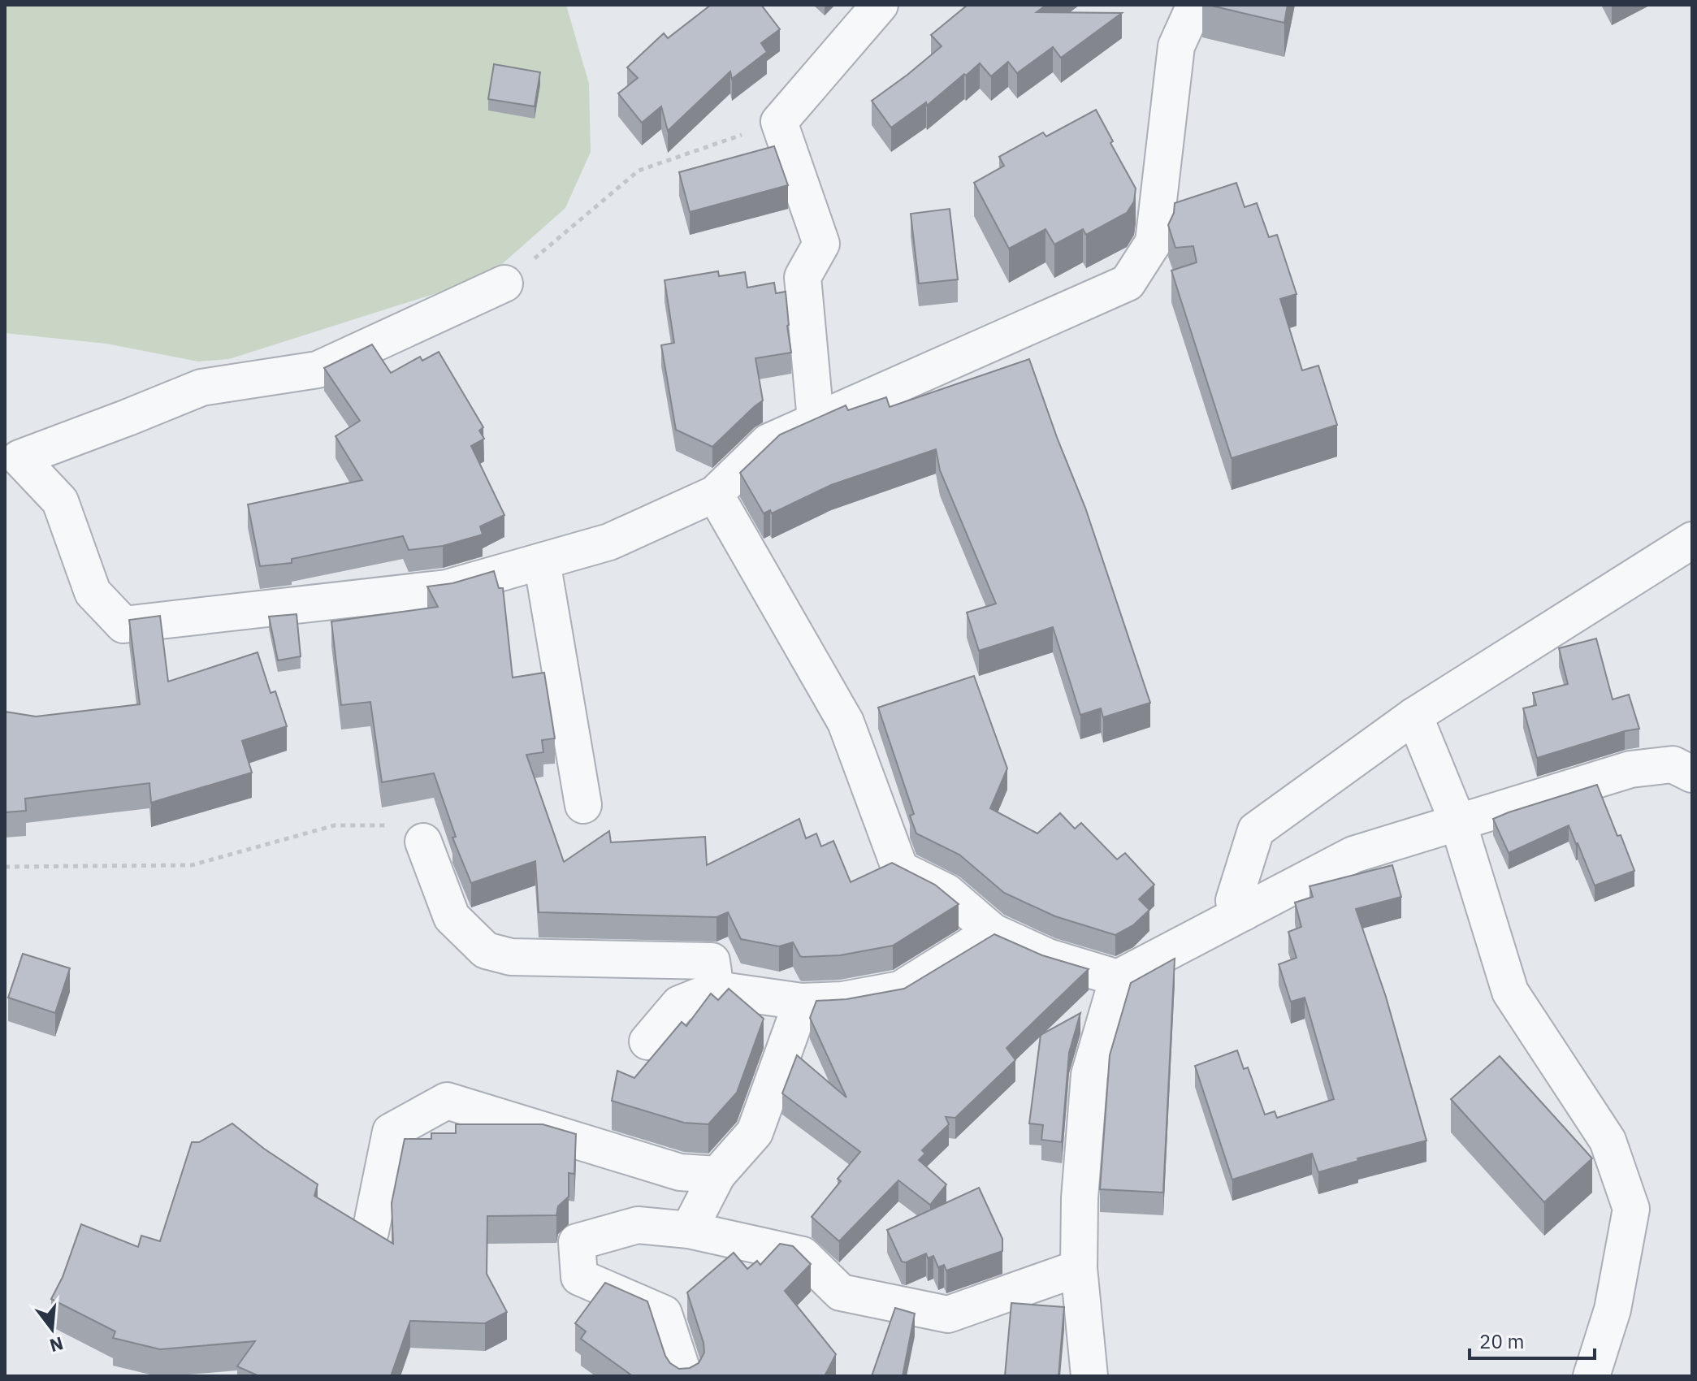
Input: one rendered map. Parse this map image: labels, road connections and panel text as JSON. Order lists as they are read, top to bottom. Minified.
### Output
{"scale_bar":"20 m","north":"bottom"}
